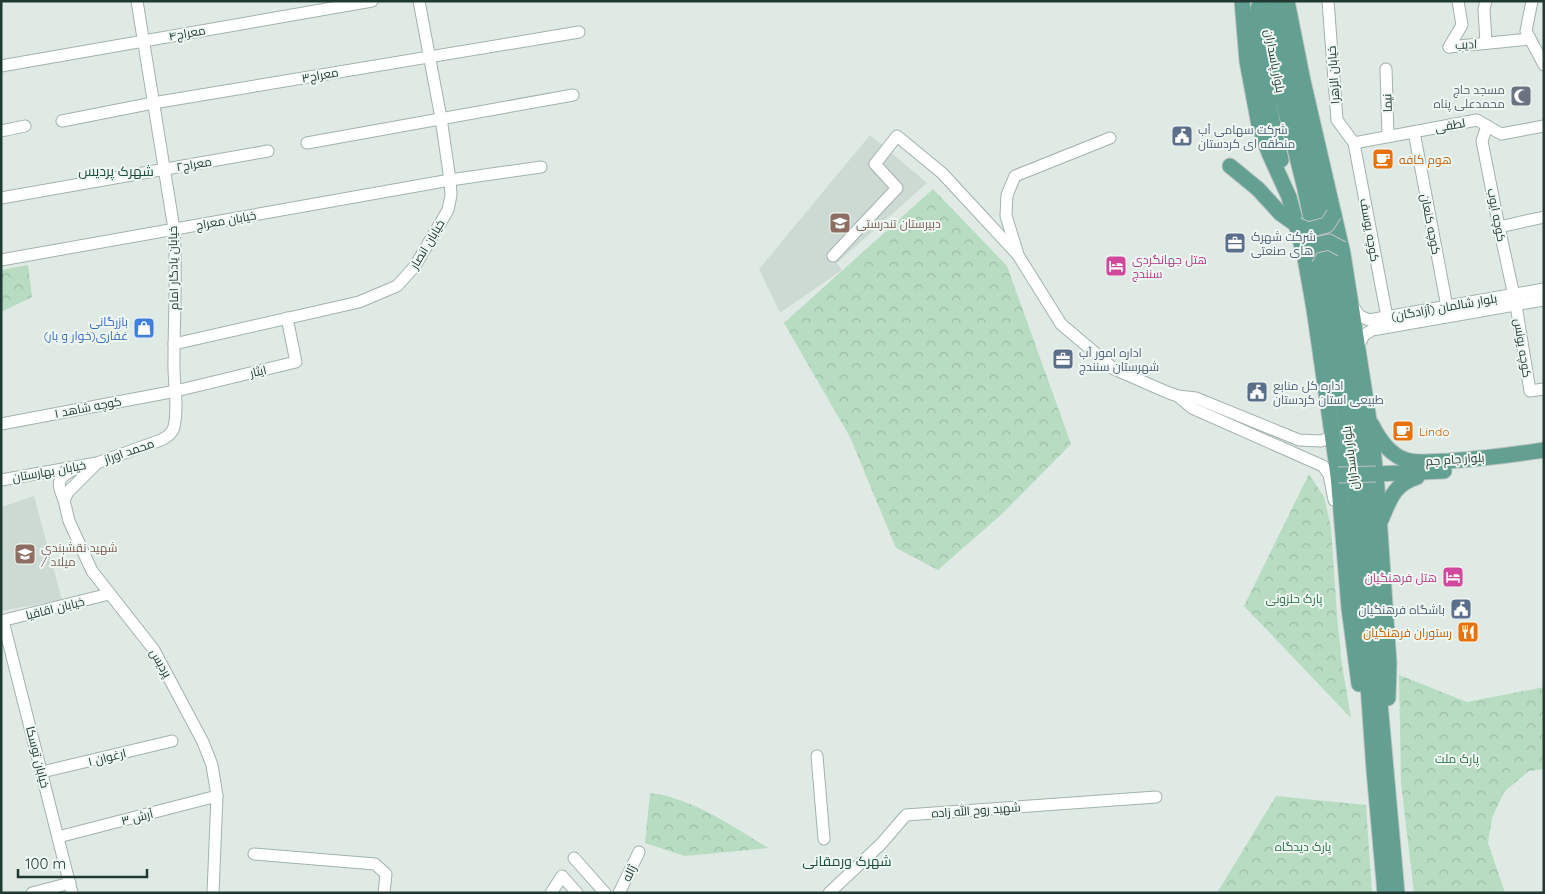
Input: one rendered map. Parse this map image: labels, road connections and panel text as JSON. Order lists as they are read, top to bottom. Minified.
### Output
{"streets":{"main road":["بلوار پاسداران","بلوار جام جم"],"street":["معراج۴","ادیب","معراج۳","خیابان الزهرا","نیما","لطفی","معراج۲","کوچه ایوب","خیابان معراج","کوچه کنعان","کوچه یوسف","خیابان انصار","خیابان یادگار امام","بلوار شالمان (آزادگان)","کوچه یونس","ایثار","کوچه شاهد ۱","محمد اوراز","خیابان بهارستان","خیابان اقاقیا","پردیس","خیابان توسکا","ارغوان ۱","شهید روح الله زاده","آرش ۳","ژاله"]},"crossings":[["معراج۴","خیابان یادگار امام"],["معراج۳","خیابان انصار"],["معراج۳","خیابان یادگار امام"],["خیابان الزهرا","لطفی"],["خیابان الزهرا","کوچه یوسف"],["نیما","لطفی"],["لطفی","کوچه ایوب"],["لطفی","کوچه کنعان"],["لطفی","کوچه یوسف"],["معراج۲","خیابان یادگار امام"],["کوچه ایوب","بلوار شالمان (آزادگان)"],["کوچه ایوب","کوچه یونس"],["خیابان معراج","خیابان انصار"],["خیابان معراج","خیابان یادگار امام"],["کوچه کنعان","بلوار شالمان (آزادگان)"],["کوچه یوسف","بلوار شالمان (آزادگان)"],["خیابان انصار","خیابان یادگار امام"],["خیابان انصار","ایثار"],["خیابان یادگار امام","ایثار"],["خیابان یادگار امام","کوچه شاهد ۱"],["خیابان یادگار امام","محمد اوراز"],["بلوار شالمان (آزادگان)","کوچه یونس"],["ایثار","کوچه شاهد ۱"],["محمد اوراز","خیابان بهارستان"],["خیابان بهارستان","پردیس"],["خیابان اقاقیا","پردیس"],["خیابان اقاقیا","خیابان توسکا"],["پردیس","آرش ۳"],["خیابان توسکا","ارغوان ۱"],["خیابان توسکا","آرش ۳"]],"districts":["شهرک پردیس","شهرک ورمقانی"],"parks":["پارک حلزونی","پارک ملت","پارک دیدگاه"],"places":{"mosque":["مسجد حاج محمدعلی پناه"],"public building":["شرکت سهامی آب منطقه ای کردستان","اداره کل منابع طبیعی استان کردستان","باشگاه فرهنگیان"],"cafe":["هوم کافه","Lindo"],"school or university":["دبیرستان تندرستی","شهید نقشبندی / میلاد"],"office":["شرکت شهرک های صنعتی","اداره امور آب شهرستان سنندج"],"hotel":["هتل جهانگردی سنندج","هتل فرهنگیان"],"shop":["بازرگانی غفاری(خوار و بار)"],"restaurant":["رستوران فرهنگیان"]},"scale_bar":"100 m"}
